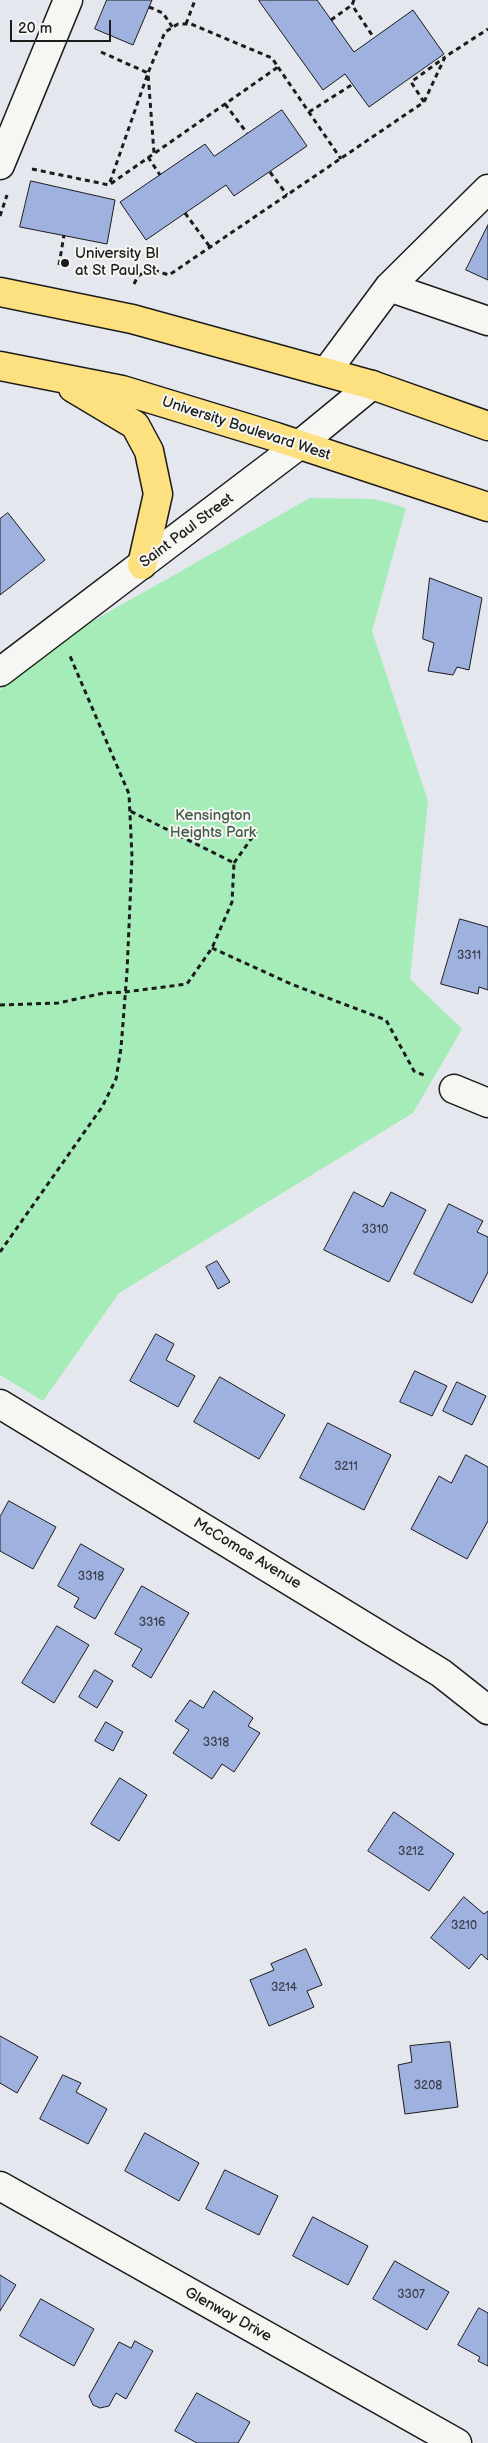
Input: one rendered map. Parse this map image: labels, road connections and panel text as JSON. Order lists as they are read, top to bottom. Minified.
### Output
{"streets":{"main road":["University Boulevard West"],"street":["Saint Paul Street","McComas Avenue","Glenway Drive"]},"crossings":[["University Boulevard West","Saint Paul Street"]],"parks":["Kensington Heights Park"],"places":["University Bl at St Paul St"],"house_numbers":["3311","3310","3211","3318","3316","3318","3212","3210","3214","3208","3307"],"scale_bar":"20 m"}
